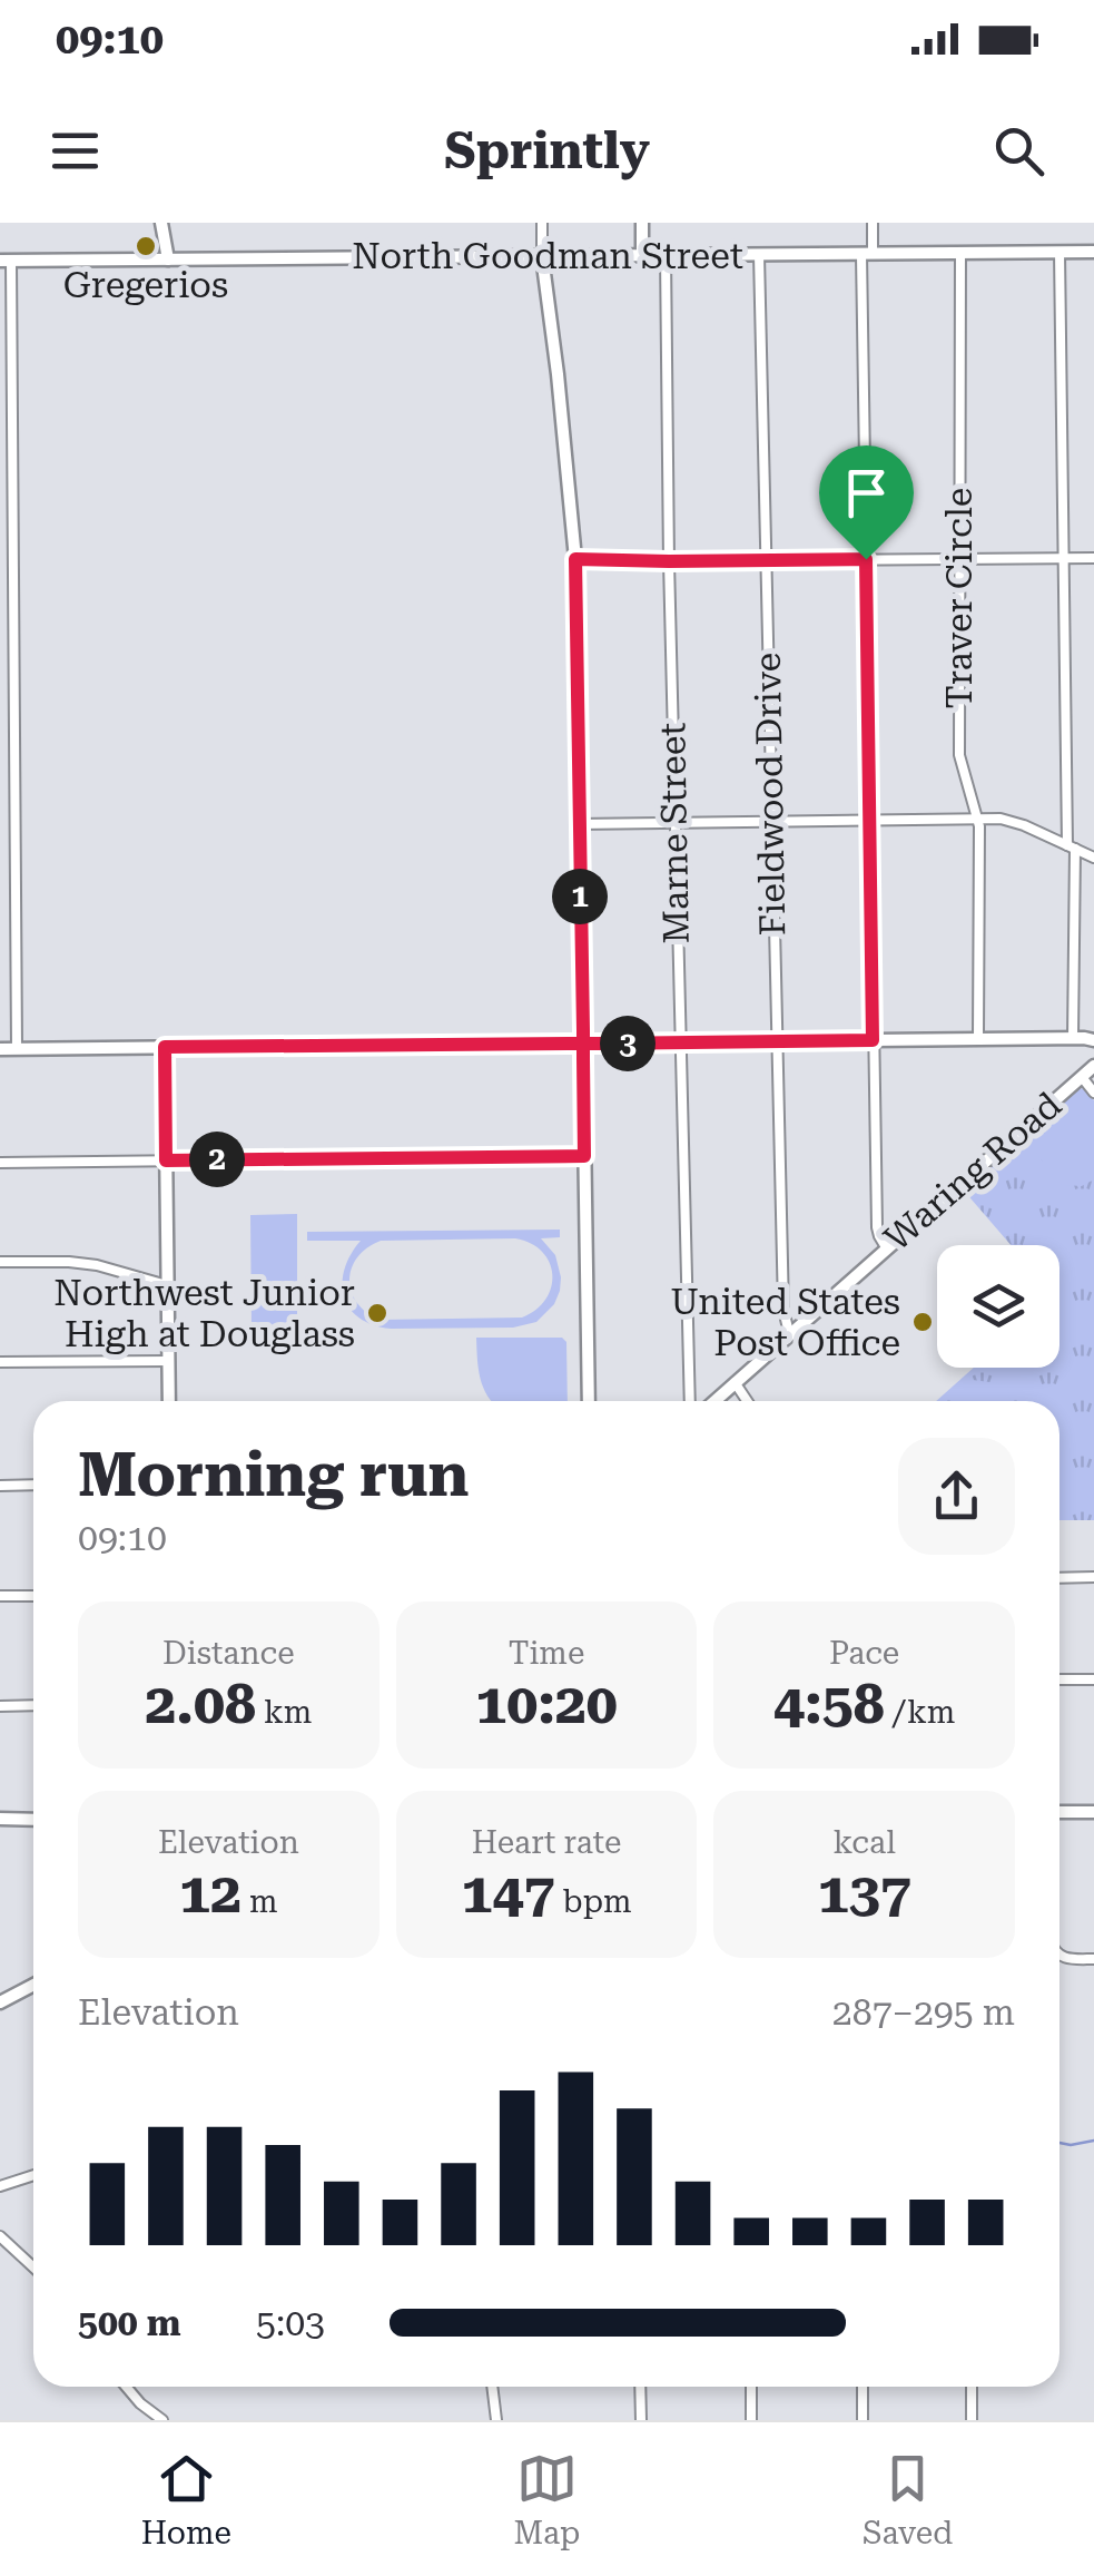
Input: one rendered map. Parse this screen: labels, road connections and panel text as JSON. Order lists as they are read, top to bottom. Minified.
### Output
{"streets":{"street":["North Goodman Street","Traver Circle","Fieldwood Drive","Marne Street","Waring Road"]},"crossings":[["North Goodman Street","Traver Circle"],["North Goodman Street","Fieldwood Drive"],["North Goodman Street","Marne Street"],["Fieldwood Drive","Waring Road"]],"places":["Gregerios","Northwest Junior High at Douglass","United States Post Office"],"page":{"status":"09:10","header":"Sprintly","pins":["1","3","2"],"heading":["Morning run","09:10"],"stats":[["Distance","2.08 km"],["Time","10:20"],["Pace","4:58 /km"],["Elevation","12 m"],["Heart rate","147 bpm"],["kcal","137"]],"chart":["Elevation","287–295 m"],"list":[{"name":"500 m","note":"5:03"}],"tabs":["Home","Map","Saved"]}}
